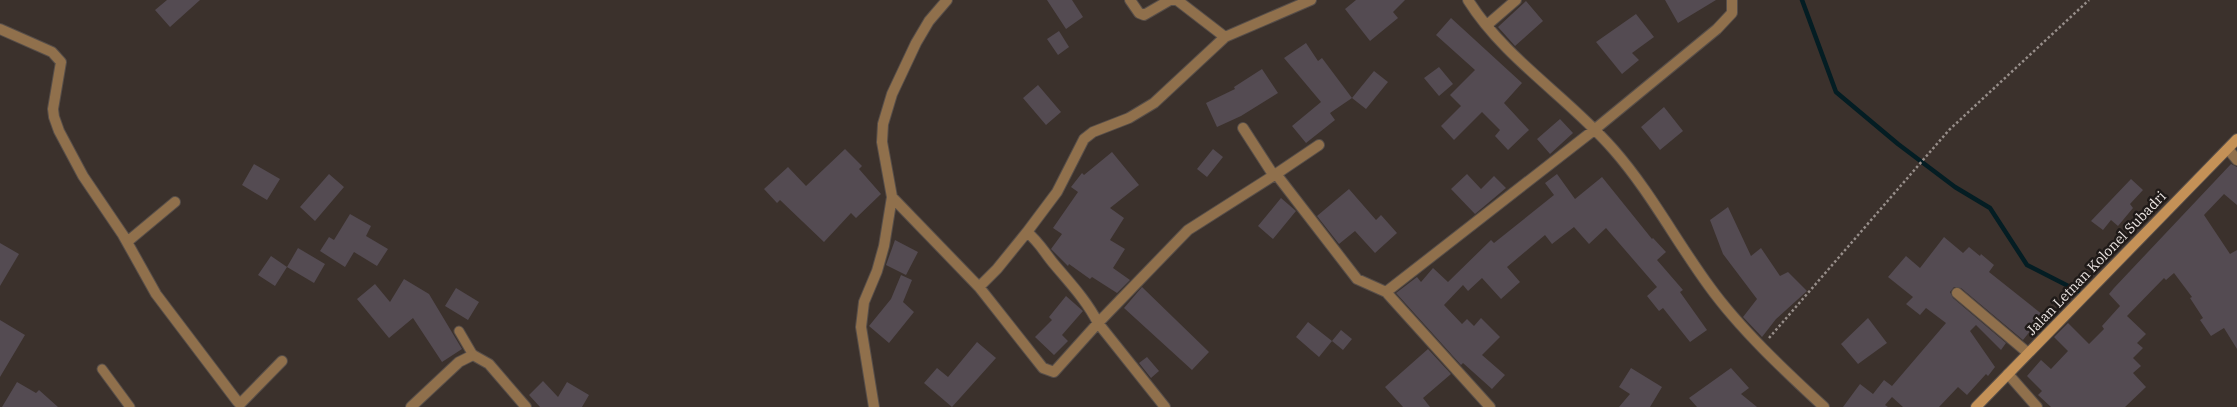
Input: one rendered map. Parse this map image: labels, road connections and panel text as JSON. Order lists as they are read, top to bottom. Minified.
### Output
{"streets":{"main road":["Jalan Letnan Kolonel Subadri"]}}
